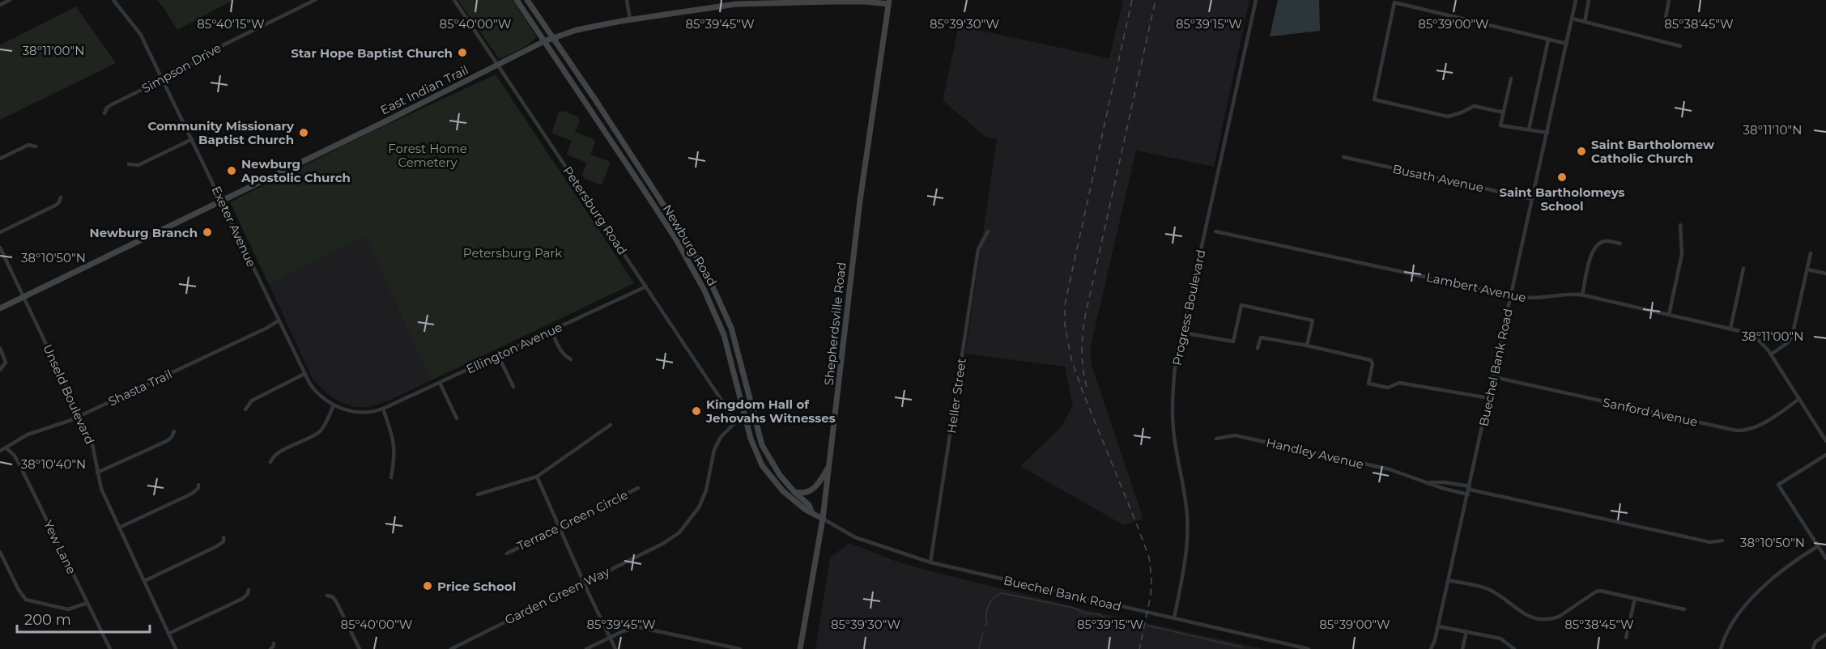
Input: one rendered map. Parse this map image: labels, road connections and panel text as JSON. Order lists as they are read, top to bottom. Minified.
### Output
{"streets":{"main road":["East Indian Trail","Newburg Road","Shepherdsville Road"],"street":["Simpson Drive","Busath Avenue","Petersburg Road","Exeter Avenue","Lambert Avenue","Progress Boulevard","Ellington Avenue","Buechel Bank Road","Shasta Trail","Unseld Boulevard","Heller Street","Sanford Avenue","Handley Avenue","Terrace Green Circle","Yew Lane","Garden Green Way"]},"crossings":[["Simpson Drive","Exeter Avenue"],["East Indian Trail","Petersburg Road"],["East Indian Trail","Exeter Avenue"],["East Indian Trail","Newburg Road"],["East Indian Trail","Shepherdsville Road"],["East Indian Trail","Unseld Boulevard"],["Busath Avenue","Buechel Bank Road"],["Petersburg Road","Ellington Avenue"],["Petersburg Road","Garden Green Way"],["Exeter Avenue","Ellington Avenue"],["Exeter Avenue","Shasta Trail"],["Newburg Road","Shepherdsville Road"],["Newburg Road","Buechel Bank Road"],["Lambert Avenue","Buechel Bank Road"],["Lambert Avenue","Sanford Avenue"],["Progress Boulevard","Buechel Bank Road"],["Shepherdsville Road","Buechel Bank Road"],["Buechel Bank Road","Heller Street"],["Buechel Bank Road","Sanford Avenue"],["Buechel Bank Road","Handley Avenue"],["Shasta Trail","Unseld Boulevard"],["Shasta Trail","Yew Lane"]],"parks":["Forest Home Cemetery","Petersburg Park"],"places":["Star Hope Baptist Church","Community Missionary Baptist Church","Saint Bartholomew Catholic Church","Newburg Apostolic Church","Saint Bartholomeys School","Newburg Branch","Kingdom Hall of Jehovahs Witnesses","Price School"],"scale_bar":"200 m","coordinates":["85°40'15\"W","85°40'00\"W","85°39'45\"W","85°39'30\"W","85°39'15\"W","85°39'00\"W","85°38'45\"W","38°11'00\"N","38°11'10\"N","38°10'50\"N","38°10'40\"N"]}
